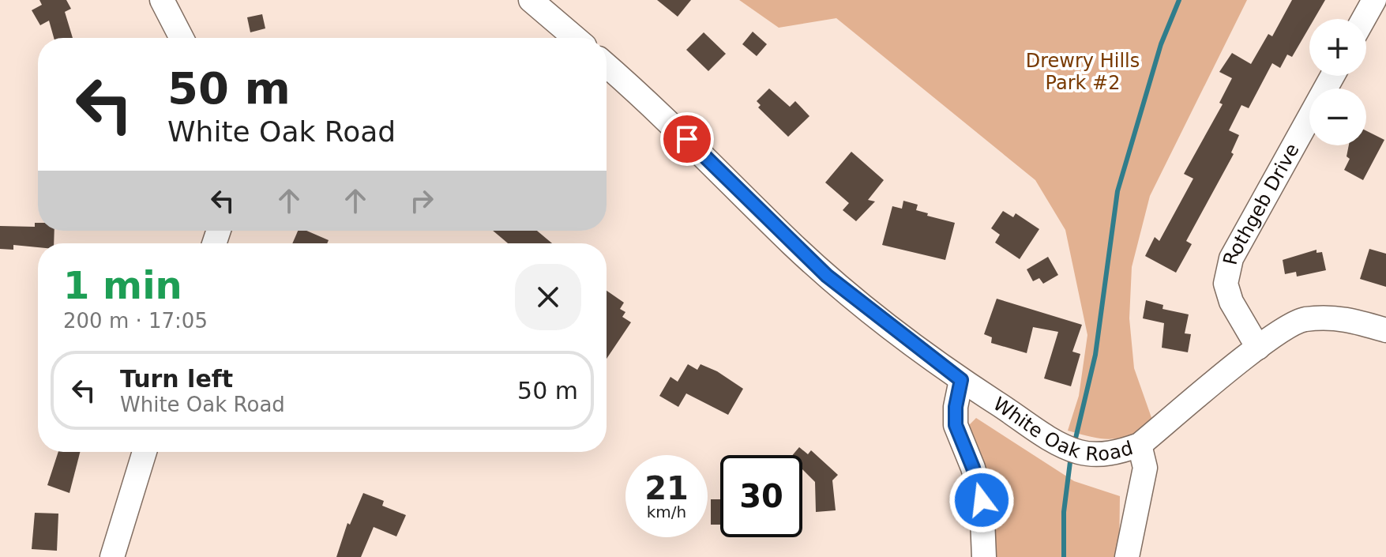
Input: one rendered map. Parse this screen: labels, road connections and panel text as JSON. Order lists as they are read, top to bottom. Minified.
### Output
{"streets":{"street":["Rothgeb Drive","White Oak Road"]},"crossings":[["Rothgeb Drive","White Oak Road"]],"parks":["Drewry Hills Park #2"],"page":{"map_buttons":["+","−"],"turn":["50 m","White Oak Road"],"heading":["1 min","200 m · 17:05"],"list":[{"name":"Turn left","note":"White Oak Road","value":"50 m"}],"speed":"21 km/h","limit":"30"}}
